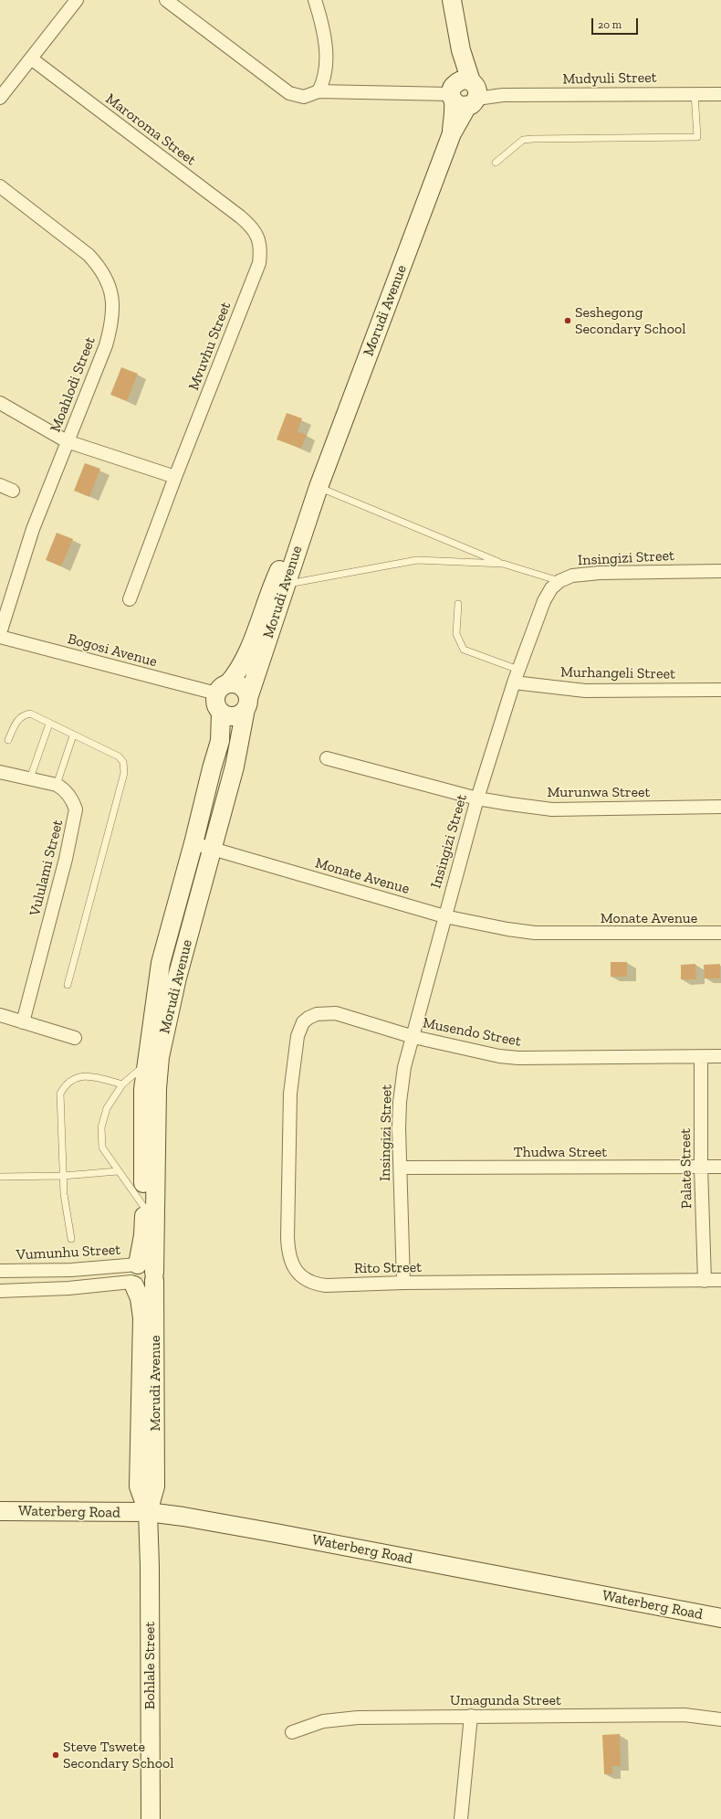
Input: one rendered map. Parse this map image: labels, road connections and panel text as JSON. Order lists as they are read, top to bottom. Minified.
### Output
{"streets":{"street":["Mudyuli Street","Maroroma Street","Morudi Avenue","Mvuvhu Street","Moahlodi Street","Insingizi Street","Bogosi Avenue","Murhangeli Street","Murunwa Street","Vululami Street","Monate Avenue","Musendo Street","Thudwa Street","Palate Street","Vumunhu Street","Rito Street","Waterberg Road","Bohlale Street","Umagunda Street"]},"crossings":[["Mudyuli Street","Morudi Avenue"],["Maroroma Street","Mvuvhu Street"],["Morudi Avenue","Bogosi Avenue"],["Morudi Avenue","Monate Avenue"],["Morudi Avenue","Vumunhu Street"],["Morudi Avenue","Bohlale Street"],["Insingizi Street","Murhangeli Street"],["Insingizi Street","Murunwa Street"],["Insingizi Street","Monate Avenue"],["Insingizi Street","Musendo Street"],["Insingizi Street","Thudwa Street"],["Insingizi Street","Rito Street"],["Musendo Street","Palate Street"],["Musendo Street","Rito Street"],["Thudwa Street","Palate Street"],["Palate Street","Rito Street"],["Waterberg Road","Bohlale Street"]],"places":["Seshegong Secondary School","Steve Tswete Secondary School"],"scale_bar":"20 m"}
